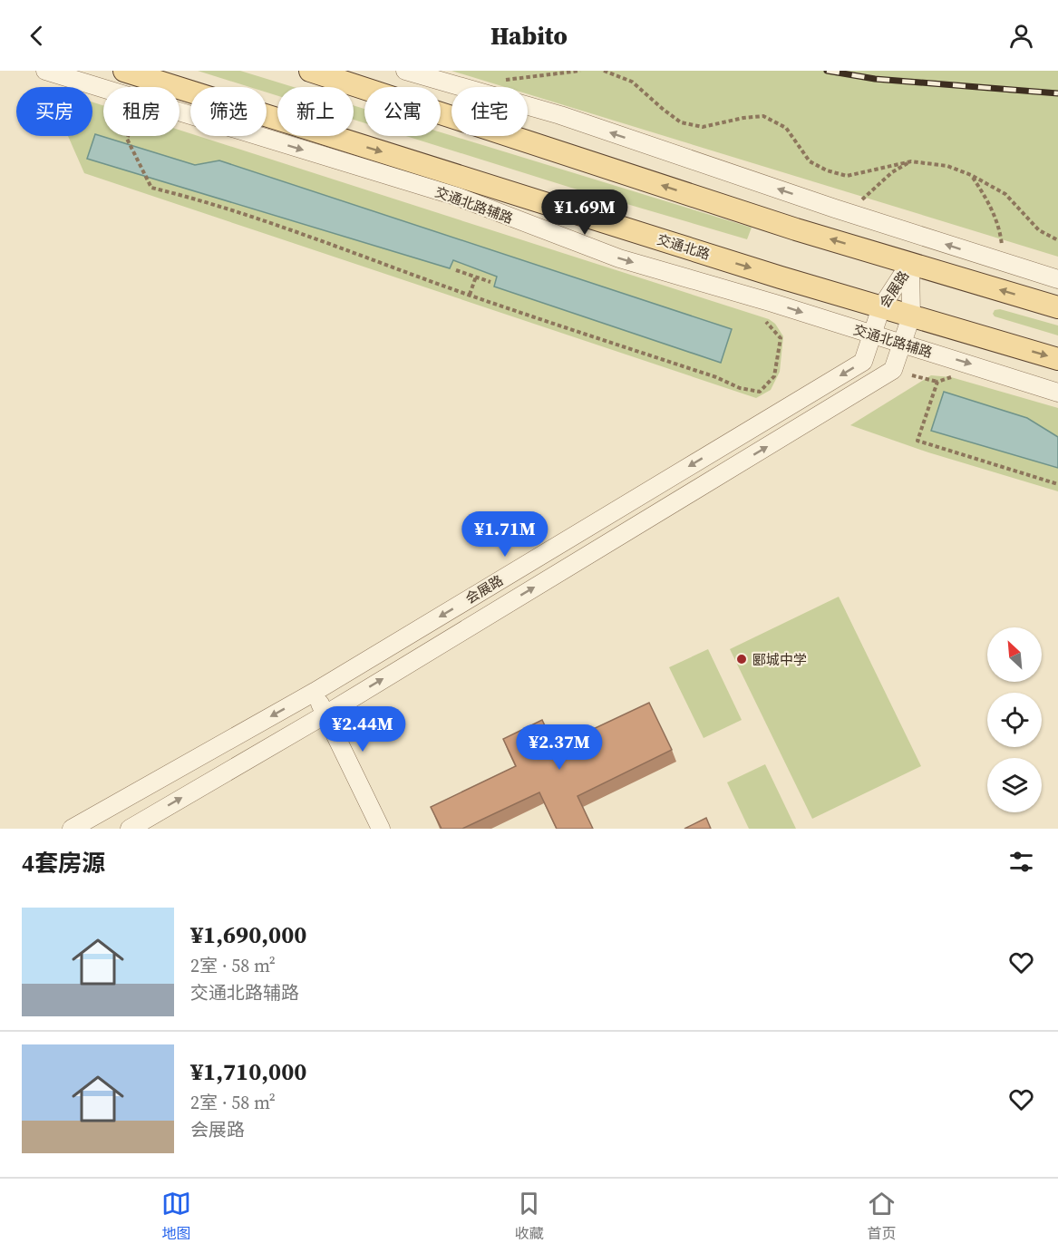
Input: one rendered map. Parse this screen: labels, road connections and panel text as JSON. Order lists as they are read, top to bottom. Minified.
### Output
{"streets":{"main road":["交通北路"],"street":["交通北路辅路","会展路"]},"crossings":[["交通北路辅路","会展路"],["交通北路","会展路"]],"places":["郾城中学"],"north":"top left","page":{"header":"Habito","chip":["买房","租房","筛选","新上","公寓","住宅"],"price":["¥1.69M","¥1.71M","¥2.44M","¥2.37M"],"heading":"4套房源","list":[{"name":"¥1,690,000","note":"2室 · 58 m² · 交通北路辅路"},{"name":"¥1,710,000","note":"2室 · 58 m² · 会展路"}],"tabs":["地图","收藏","首页"]}}
